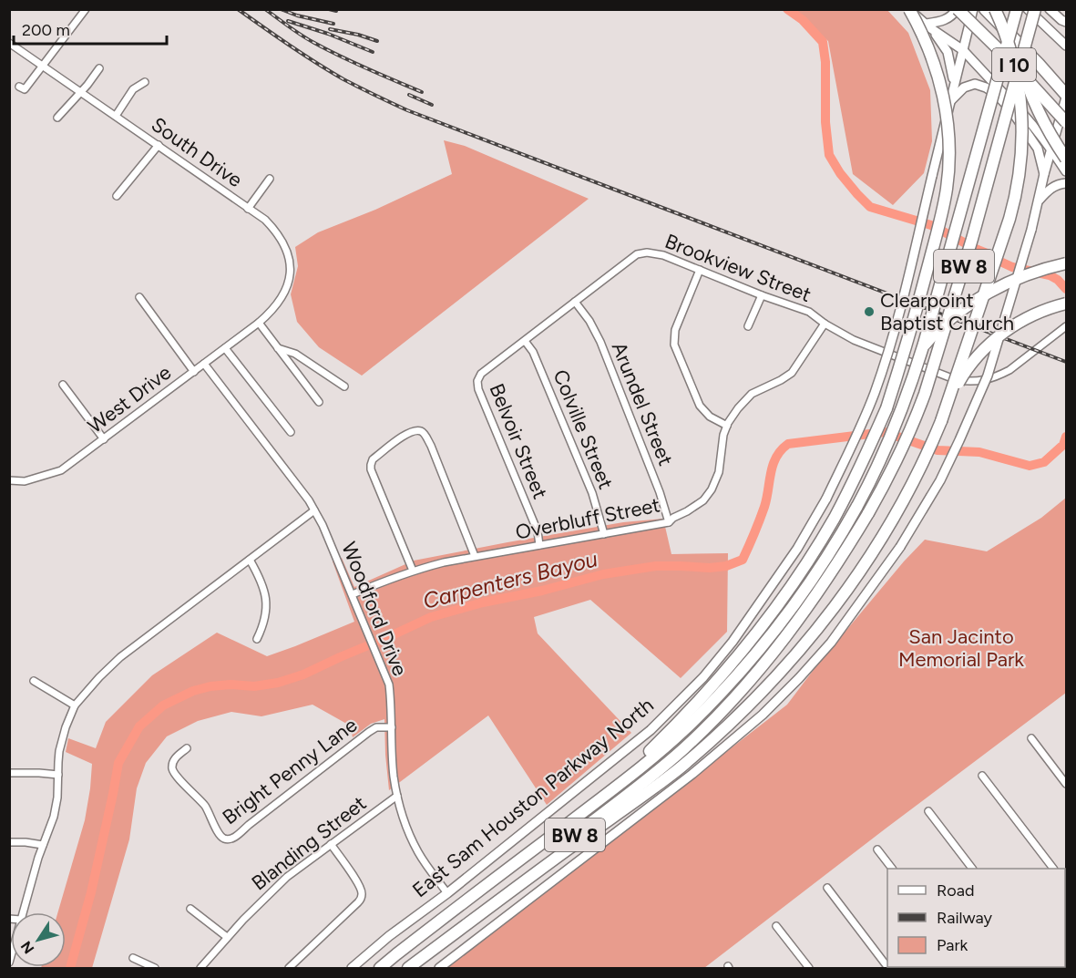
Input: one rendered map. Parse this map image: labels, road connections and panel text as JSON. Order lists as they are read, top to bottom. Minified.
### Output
{"streets":{"highway":["I 10","BW 8","East Sam Houston Parkway North"],"street":["South Drive","Brookview Street","West Drive","Arundel Street","Colville Street","Belvoir Street","Overbluff Street","Woodford Drive","Bright Penny Lane","Blanding Street"]},"crossings":[["I 10","BW 8"],["South Drive","West Drive"],["Brookview Street","Arundel Street"],["Brookview Street","Colville Street"],["Brookview Street","Belvoir Street"],["Brookview Street","Overbluff Street"],["West Drive","Woodford Drive"],["Arundel Street","Overbluff Street"],["Colville Street","Overbluff Street"],["Belvoir Street","Overbluff Street"],["Overbluff Street","Woodford Drive"],["Woodford Drive","Bright Penny Lane"],["Woodford Drive","East Sam Houston Parkway North"],["Woodford Drive","Blanding Street"]],"water":["Carpenters Bayou"],"parks":["San Jacinto Memorial Park"],"places":["Clearpoint Baptist Church"],"legend":["Road","Railway","Park"],"scale_bar":"200 m","north":"bottom left"}
